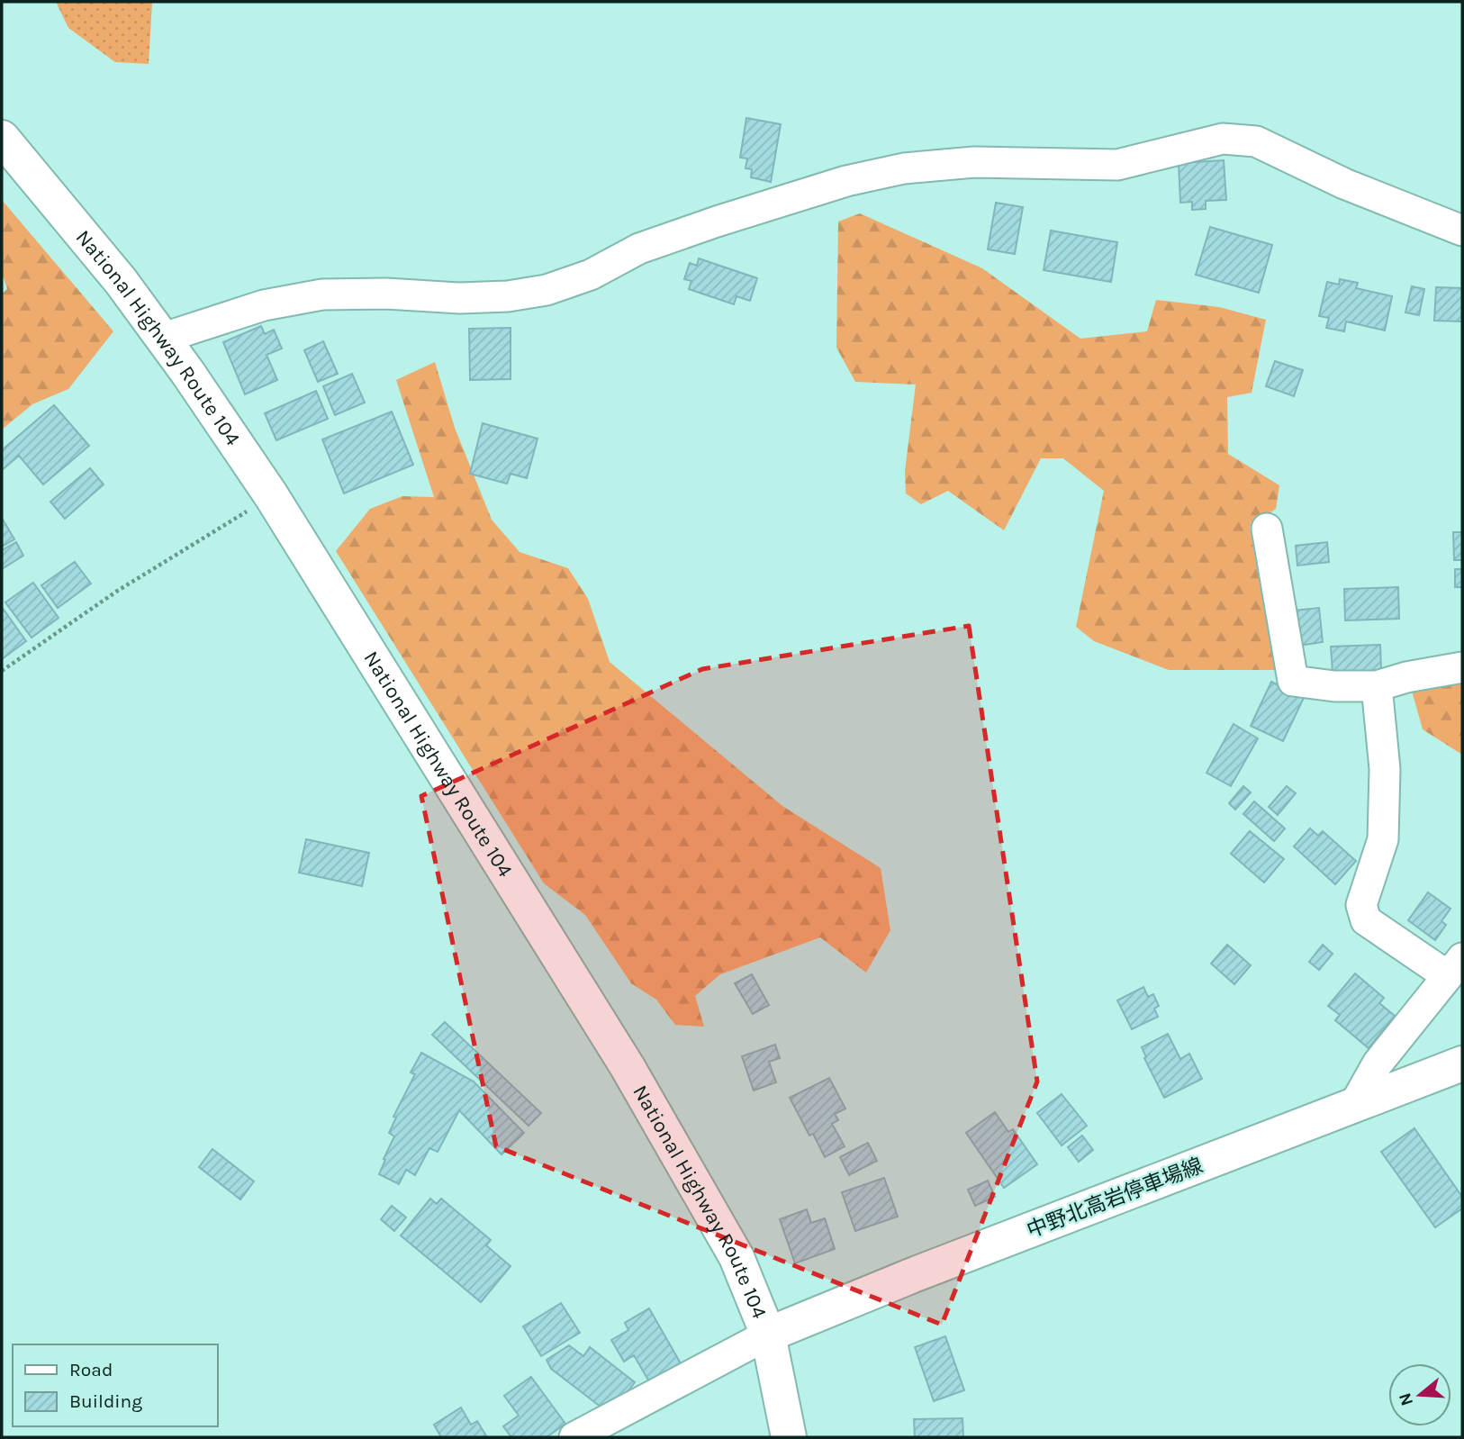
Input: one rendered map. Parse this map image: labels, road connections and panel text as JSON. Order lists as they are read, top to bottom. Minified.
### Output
{"streets":{"main road":["National Highway Route 104","中野北高岩停車場線"]},"crossings":[["National Highway Route 104","中野北高岩停車場線"]],"legend":["Road","Building"],"north":"left"}
